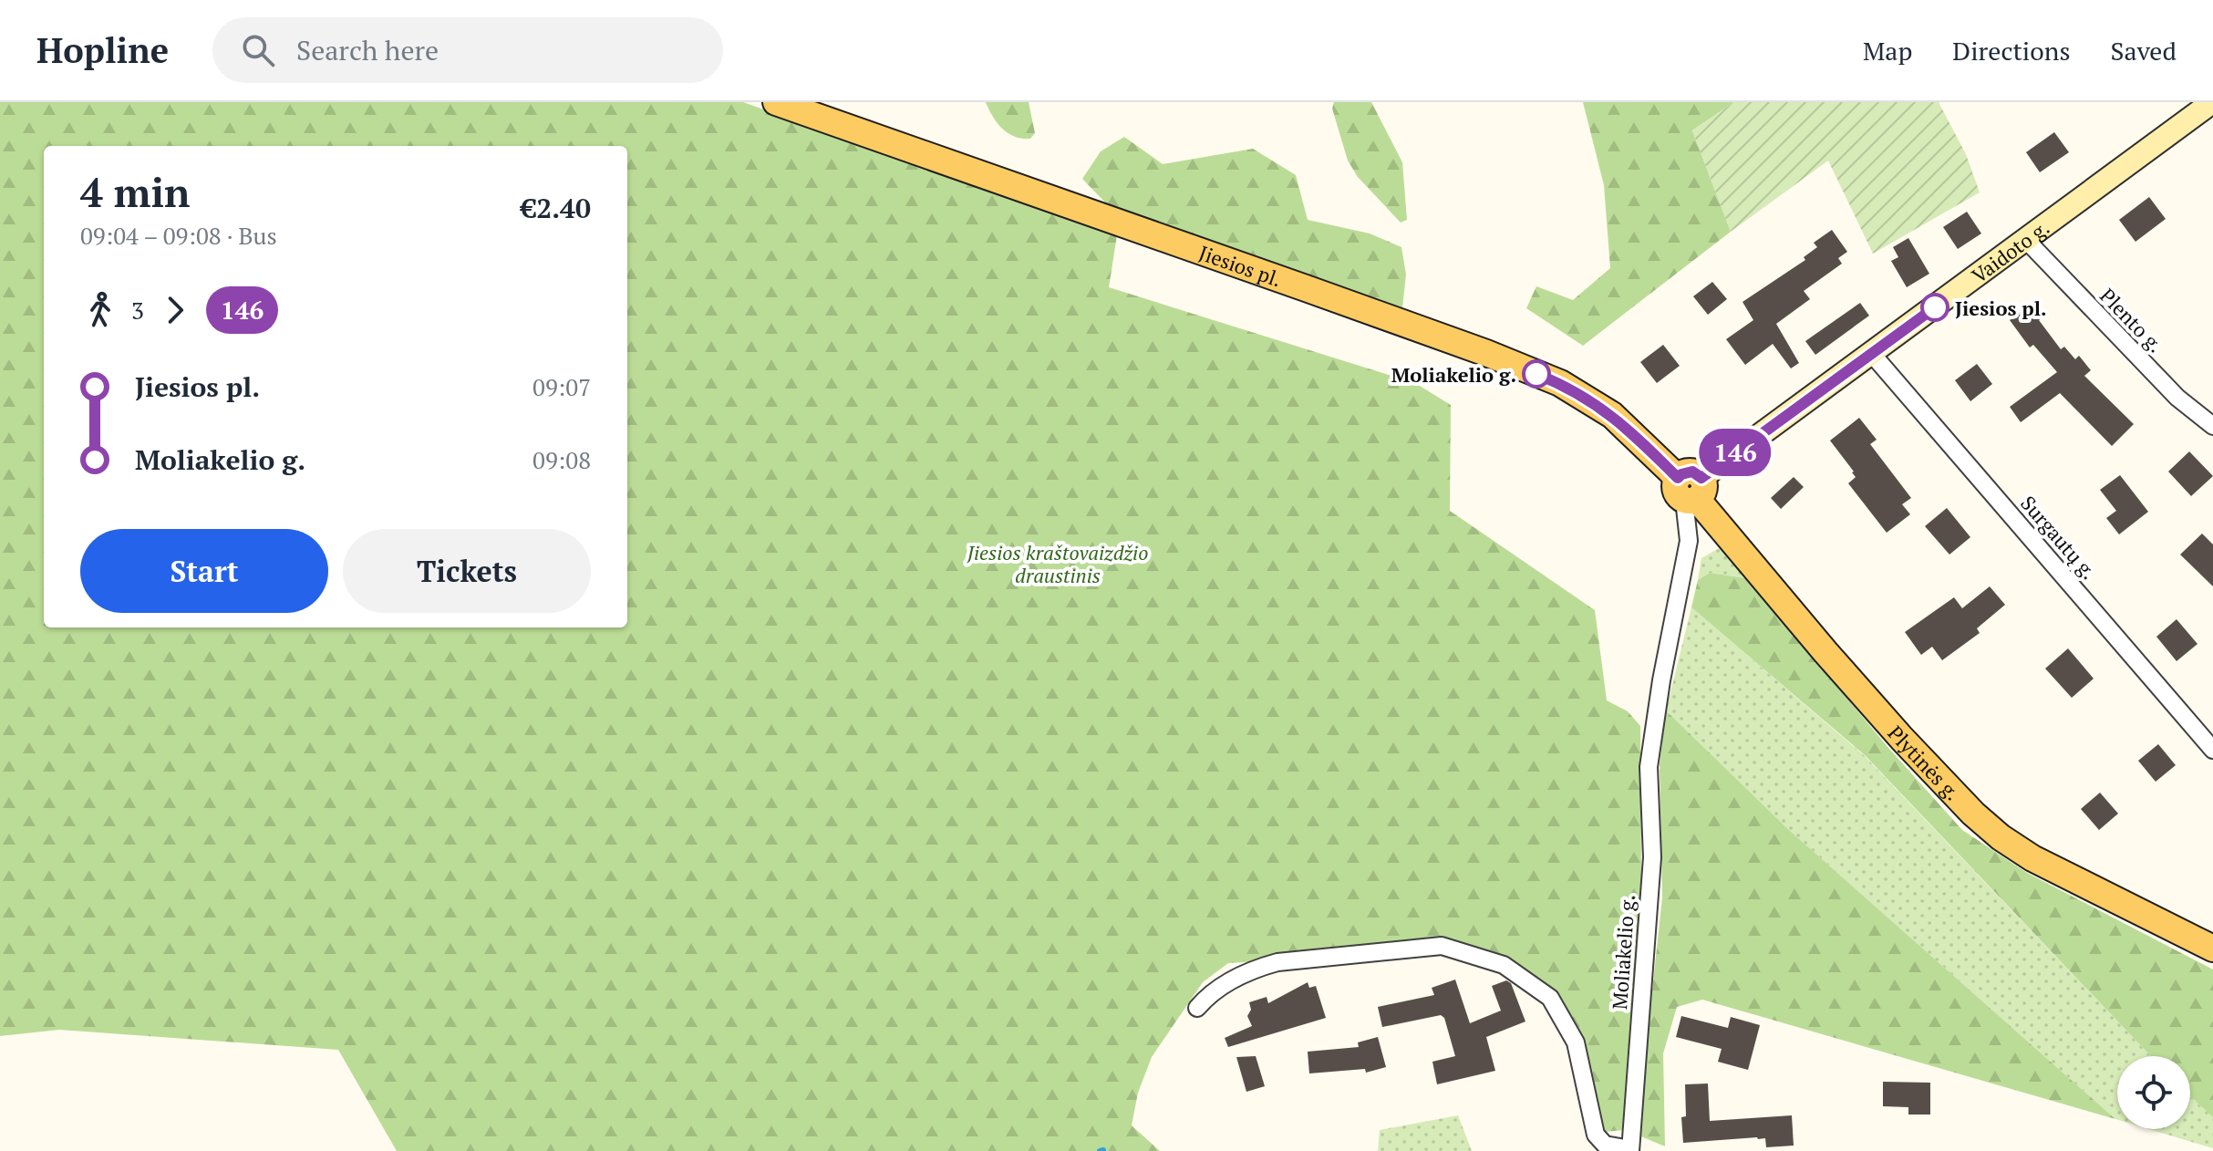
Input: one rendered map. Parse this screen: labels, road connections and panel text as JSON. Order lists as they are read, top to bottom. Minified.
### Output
{"streets":{"main road":["Vaidoto g.","Jiesios pl.","Plytinės g."],"street":["Plento g.","Surgautų g.","Moliakelio g."]},"crossings":[["Vaidoto g.","Jiesios pl."],["Vaidoto g.","Plento g."],["Vaidoto g.","Surgautų g."],["Vaidoto g.","Plytinės g."],["Vaidoto g.","Moliakelio g."],["Jiesios pl.","Plytinės g."],["Jiesios pl.","Moliakelio g."],["Plytinės g.","Moliakelio g."]],"parks":["Jiesios kraštovaizdžio draustinis"],"places":["Jiesios pl.","Moliakelio g."],"lines":["bus line 146"],"page":{"header":"Hopline","search":"Search here","nav":["Map","Directions","Saved"],"on_map":"146","heading":["4 min","09:04 – 09:08 · Bus","€2.40"],"legs":["3","146"],"list":[{"name":"Jiesios pl.","value":"09:07"},{"name":"Moliakelio g.","value":"09:08"}],"buttons":["Start","Tickets"]}}
